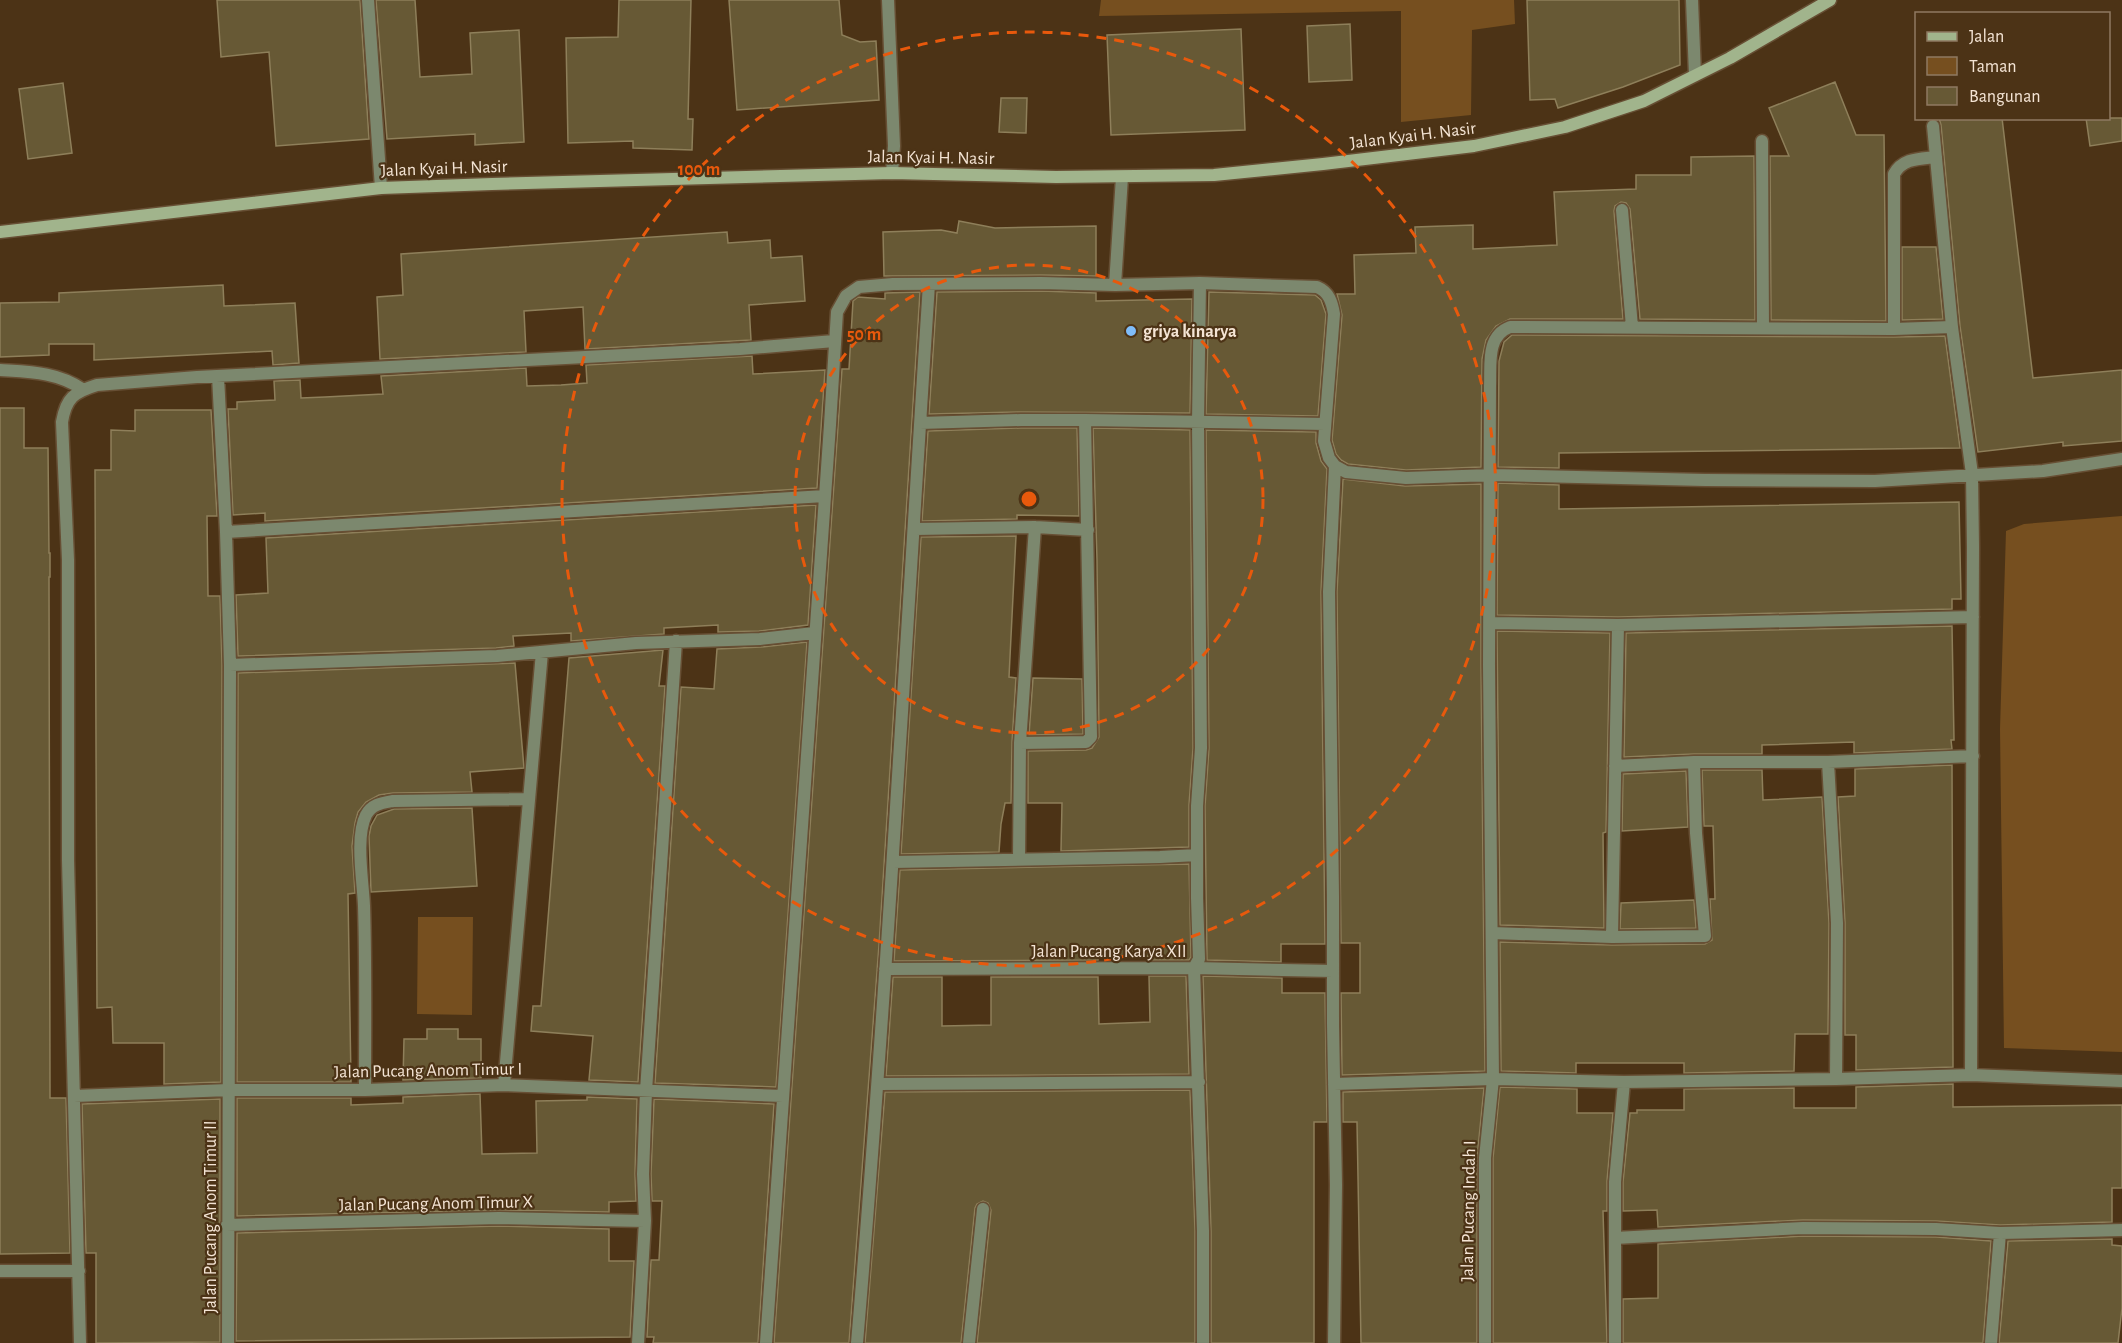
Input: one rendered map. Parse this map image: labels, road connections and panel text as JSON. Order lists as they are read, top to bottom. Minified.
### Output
{"streets":{"main road":["Jalan Kyai H. Nasir"],"street":["Jalan Pucang Karya XII","Jalan Pucang Anom Timur I","Jalan Pucang Anom Timur X","Jalan Pucang Indah I","Jalan Pucang Anom Timur II"]},"crossings":[["Jalan Pucang Anom Timur I","Jalan Pucang Anom Timur II"],["Jalan Pucang Anom Timur X","Jalan Pucang Anom Timur II"]],"places":["griya kinarya"],"legend":["Jalan","Taman","Bangunan"],"rings":["100 m","50 m"]}
